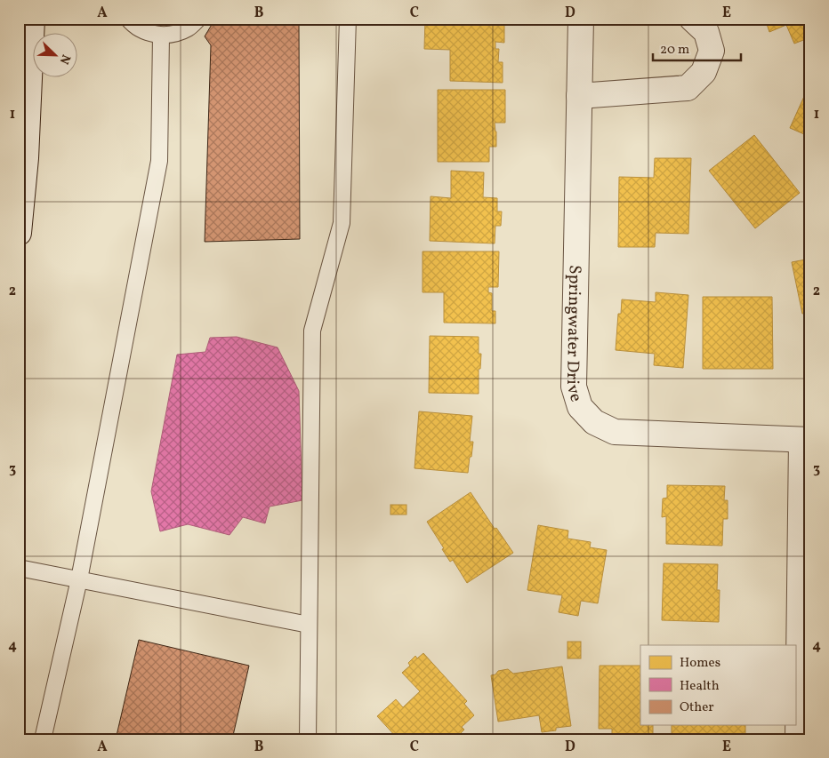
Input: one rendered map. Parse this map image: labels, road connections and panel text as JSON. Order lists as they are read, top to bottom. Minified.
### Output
{"streets":{"street":["Springwater Drive"]},"legend":["Homes","Health","Other"],"scale_bar":"20 m","north":"bottom right","grid":{"columns":["A","B","C","D","E"],"rows":["1","2","3","4"]}}
